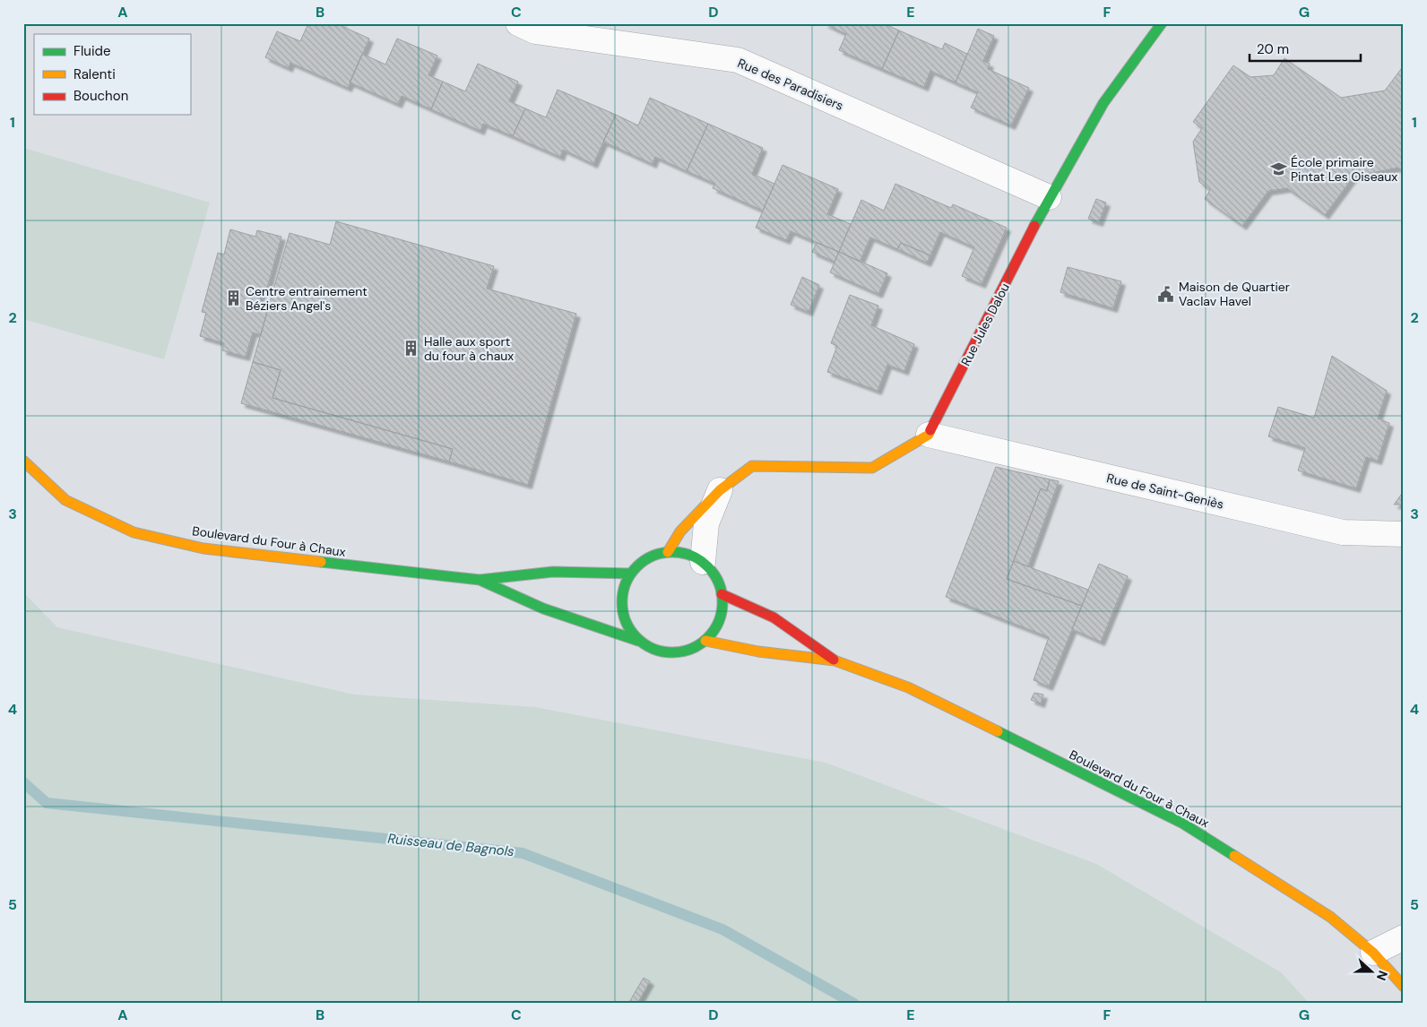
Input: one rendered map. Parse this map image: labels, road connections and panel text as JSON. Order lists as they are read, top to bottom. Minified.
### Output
{"streets":{"street":["Rue des Paradisiers","Rue Jules Dalou","Rue de Saint-Geniès","Boulevard du Four à Chaux"]},"crossings":[["Rue des Paradisiers","Rue Jules Dalou"],["Rue Jules Dalou","Rue de Saint-Geniès"]],"water":["Ruisseau de Bagnols"],"places":{"school or university":["École primaire Pintat Les Oiseaux"],"public building":["Maison de Quartier Vaclav Havel"],"building":["Centre entrainement Béziers Angel's","Halle aux sport du four à chaux"]},"legend":["Fluide","Ralenti","Bouchon"],"scale_bar":"20 m","north":"right","grid":{"columns":["A","B","C","D","E","F","G"],"rows":["1","2","3","4","5"]}}
